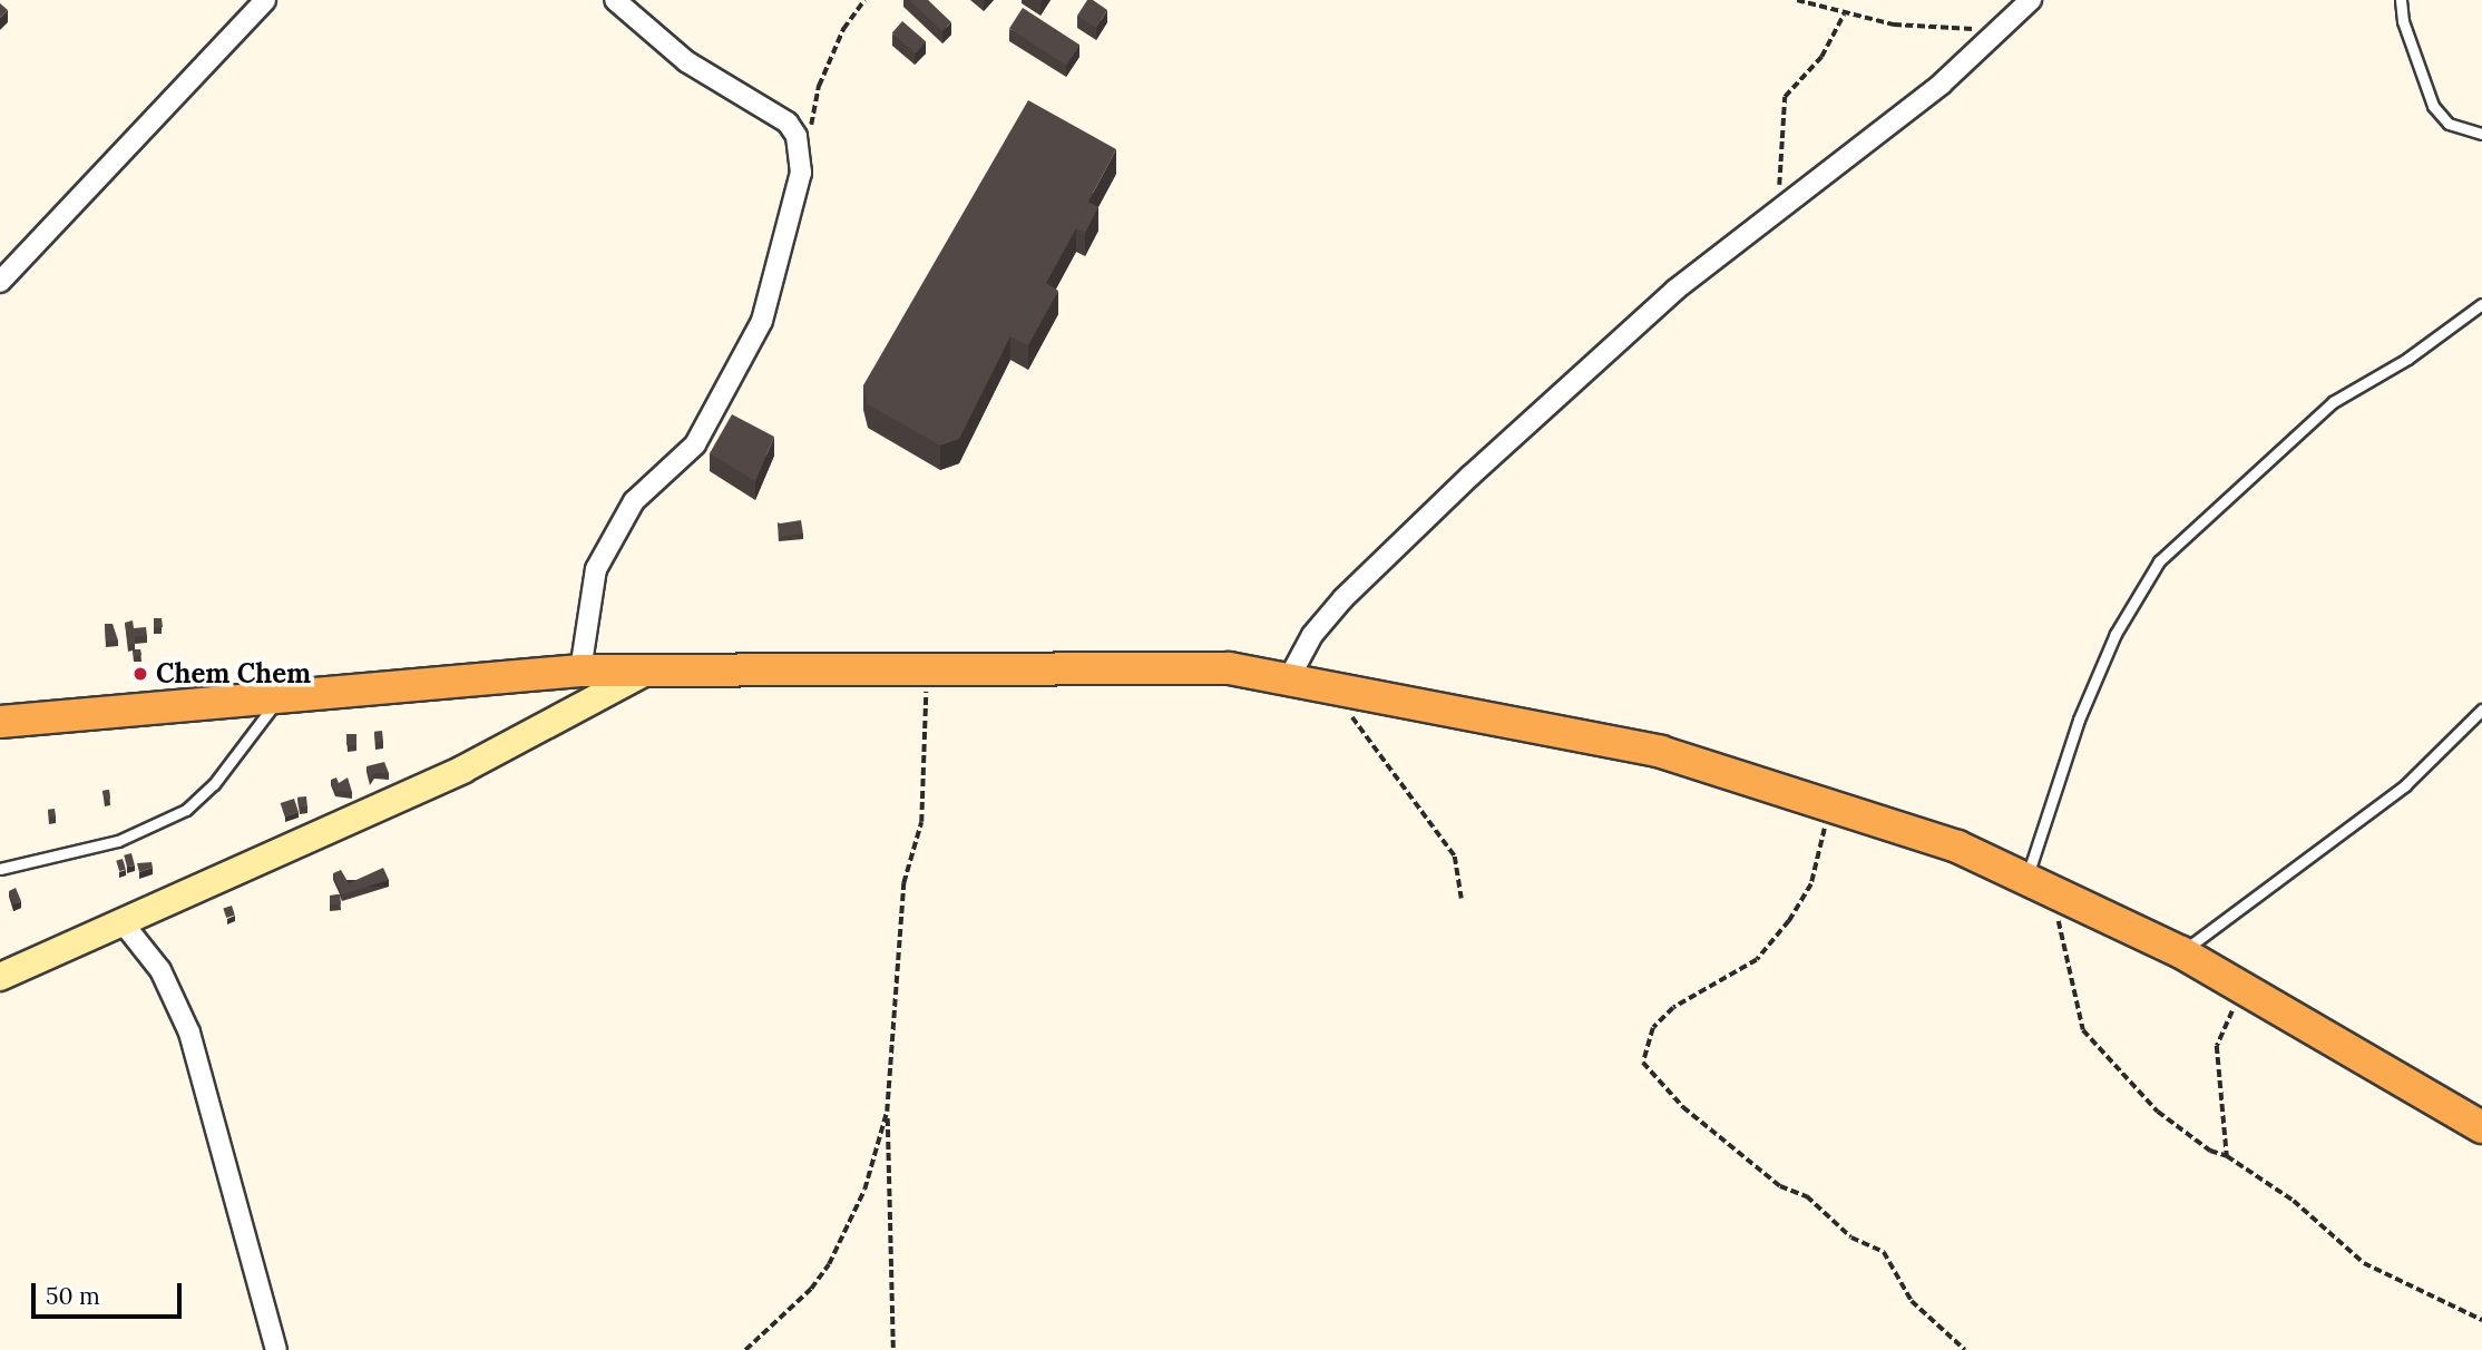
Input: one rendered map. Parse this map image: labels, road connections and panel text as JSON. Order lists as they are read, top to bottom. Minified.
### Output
{"places":["Chem Chem"],"scale_bar":"50 m"}
